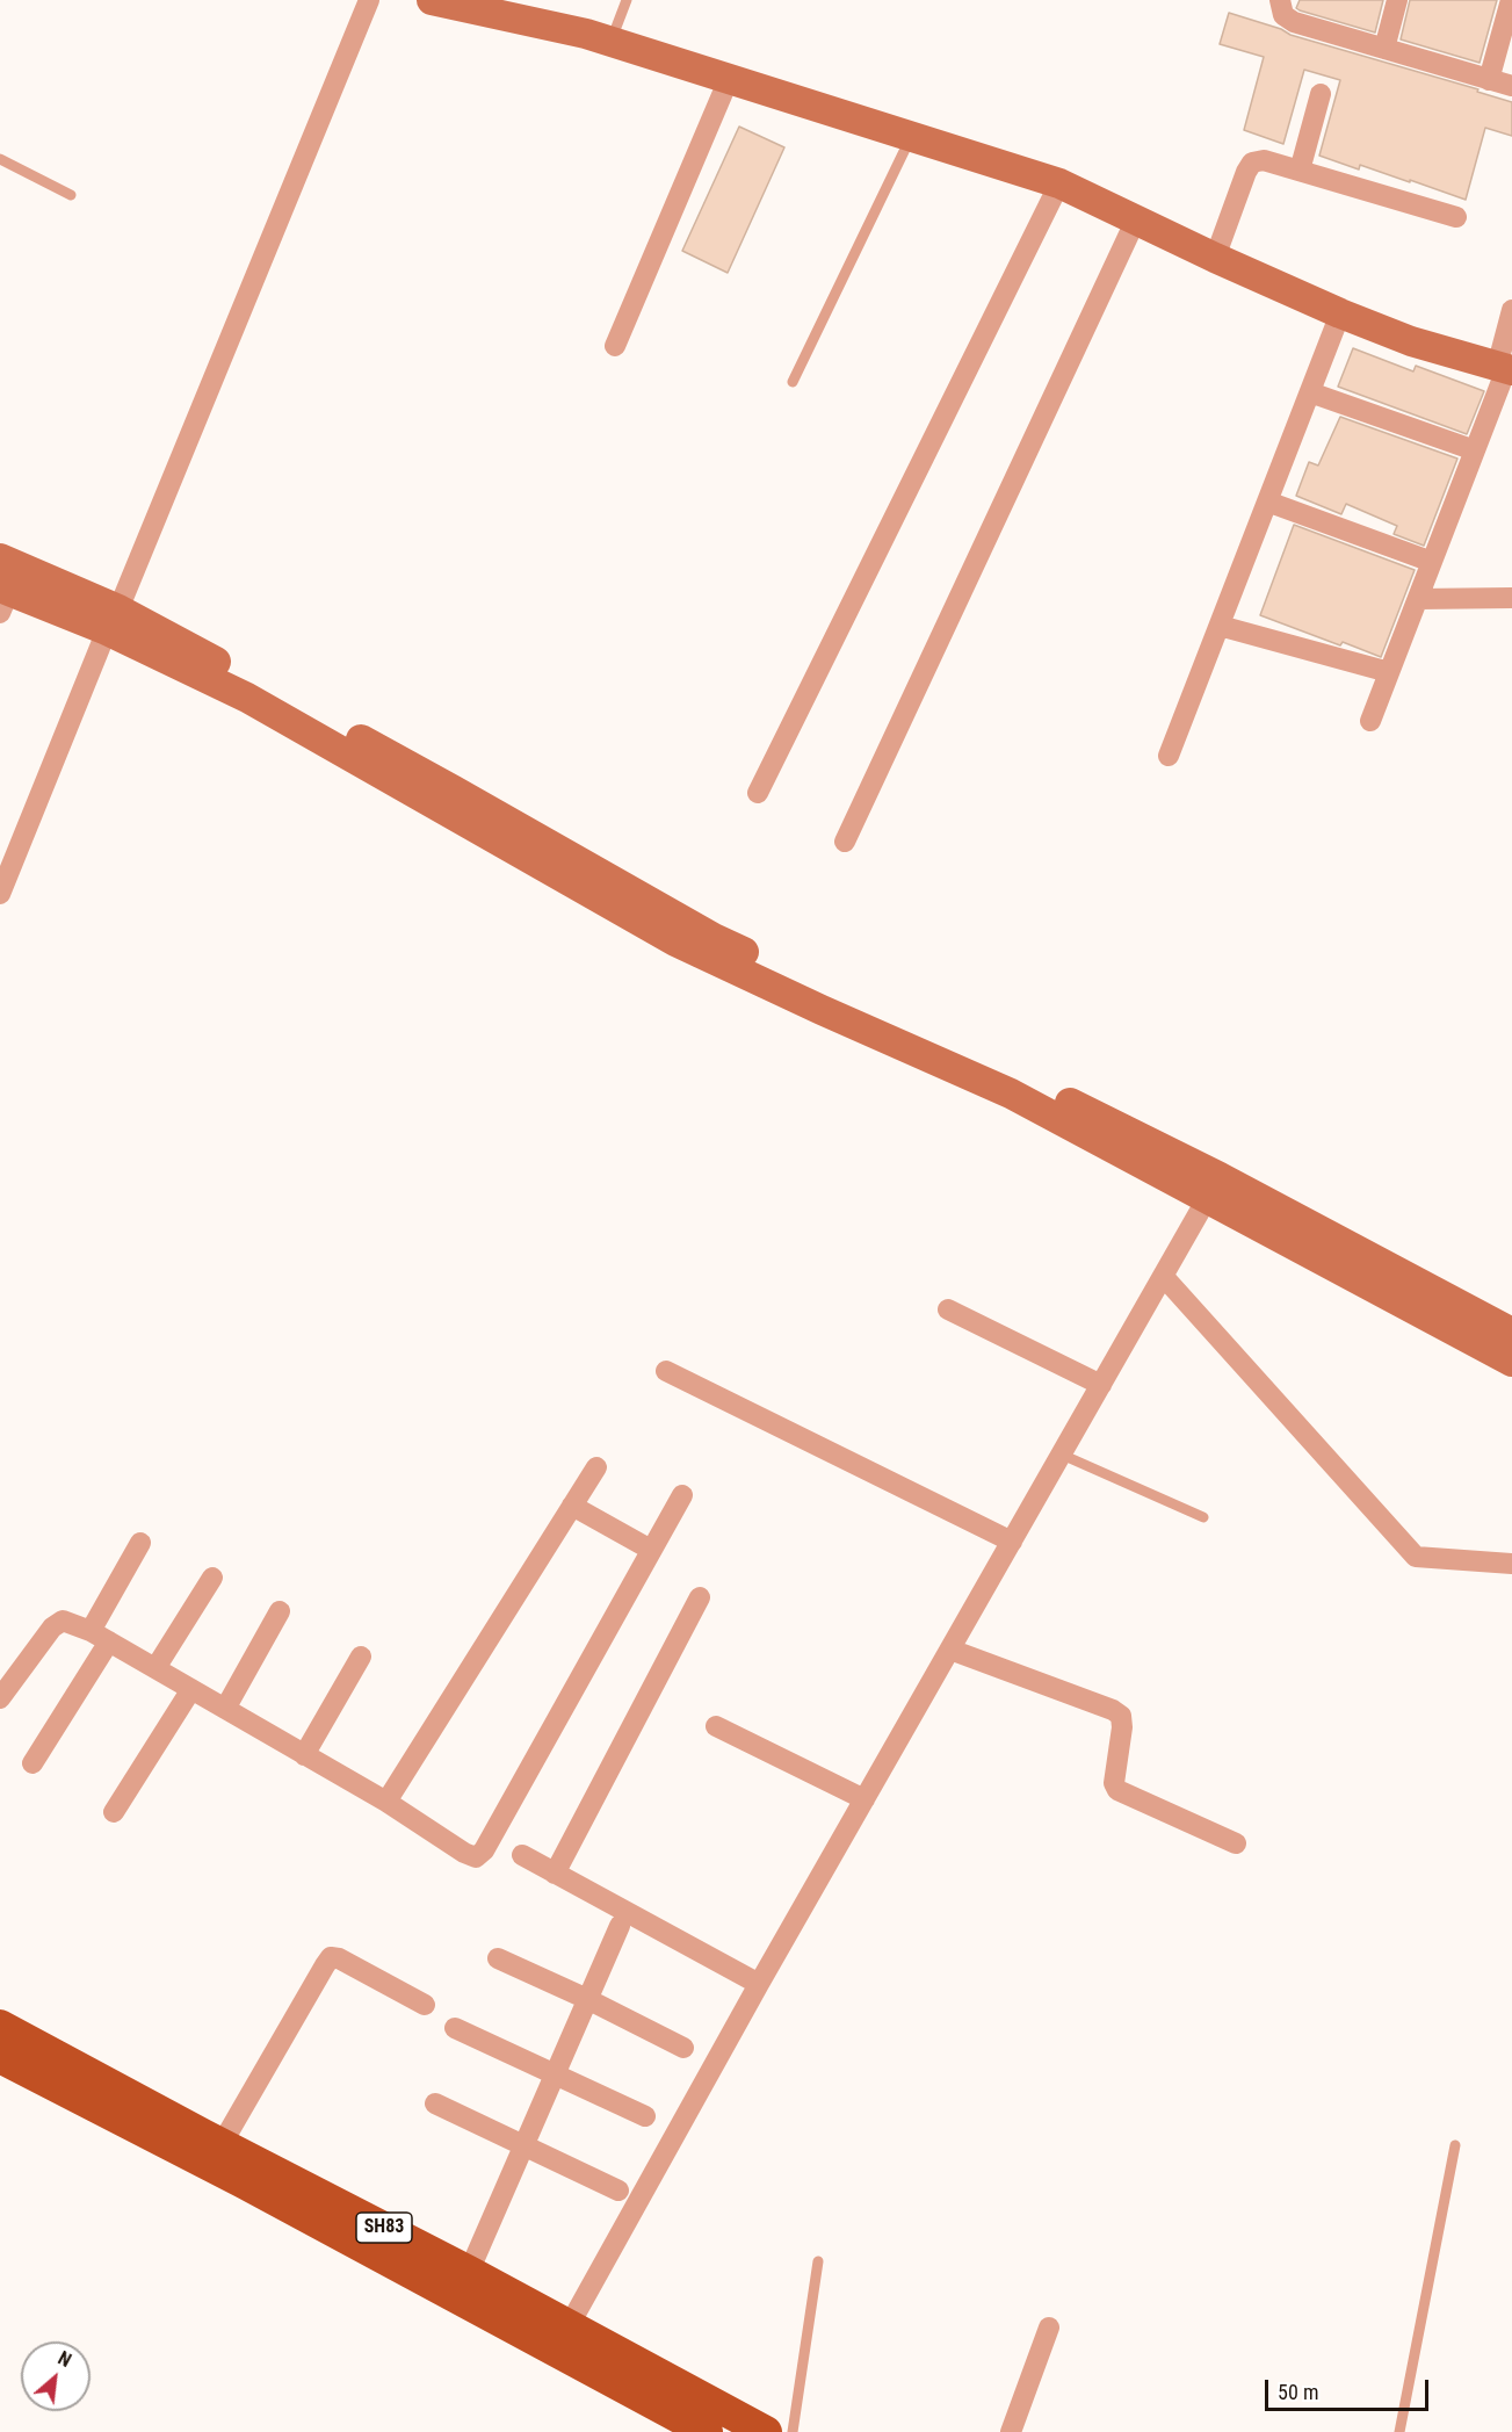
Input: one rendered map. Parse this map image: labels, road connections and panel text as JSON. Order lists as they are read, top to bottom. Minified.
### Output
{"streets":{"main road":["SH83"]},"scale_bar":"50 m","north":"top right"}
